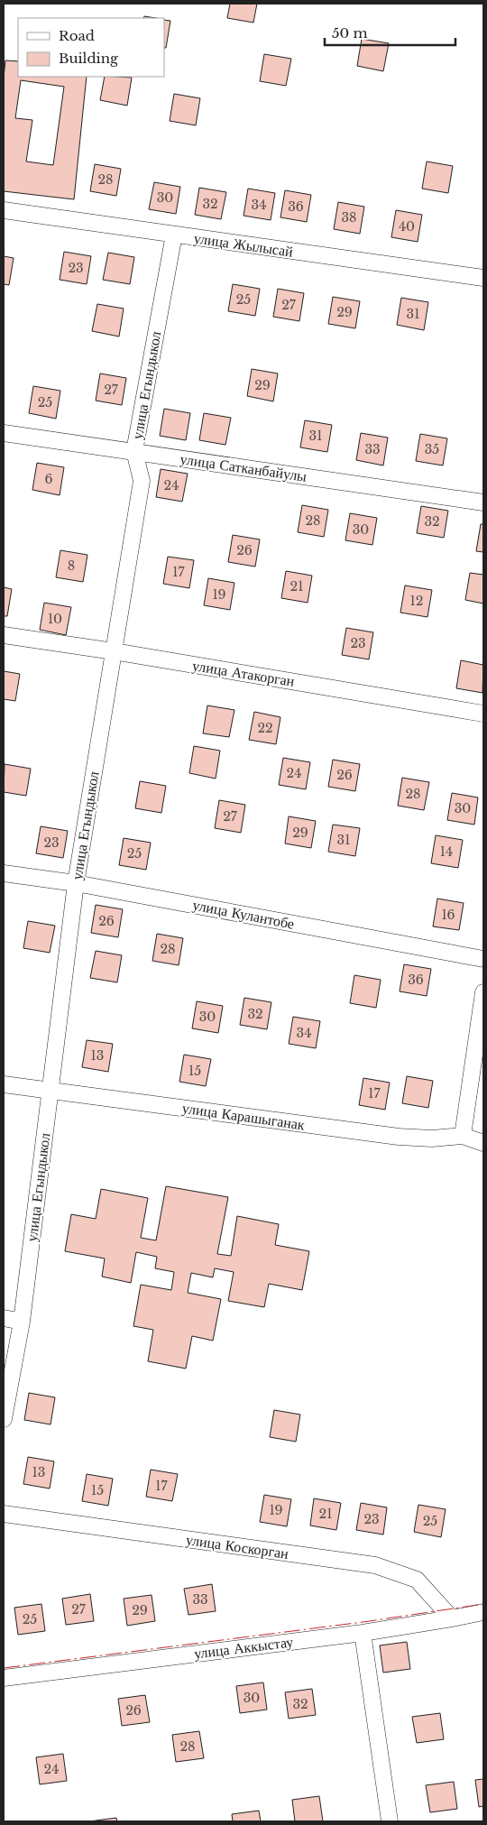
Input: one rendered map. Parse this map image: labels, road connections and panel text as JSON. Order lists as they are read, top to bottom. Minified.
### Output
{"streets":{"street":["улица Жылысай","улица Егындыкол","улица Сатканбайулы","улица Атакорган","улица Кулантобе","улица Карашыганак","улица Коскорган","улица Аккыстау"]},"crossings":[["улица Жылысай","улица Егындыкол"],["улица Егындыкол","улица Сатканбайулы"],["улица Егындыкол","улица Атакорган"],["улица Егындыкол","улица Кулантобе"],["улица Егындыкол","улица Карашыганак"],["улица Коскорган","улица Аккыстау"]],"house_numbers":["28","30","32","34","36","38","40","23","25","27","29","31","29","27","25","31","33","35","6","24","28","32","30","26","8","17","21","19","12","10","23","22","24","26","28","30","27","29","31","23","14","25","16","26","28","36","32","30","34","13","15","17","13","17","15","19","21","23","25","33","27","29","25","30","32","26","28","24"],"legend":["Road","Building"],"scale_bar":"50 m"}
